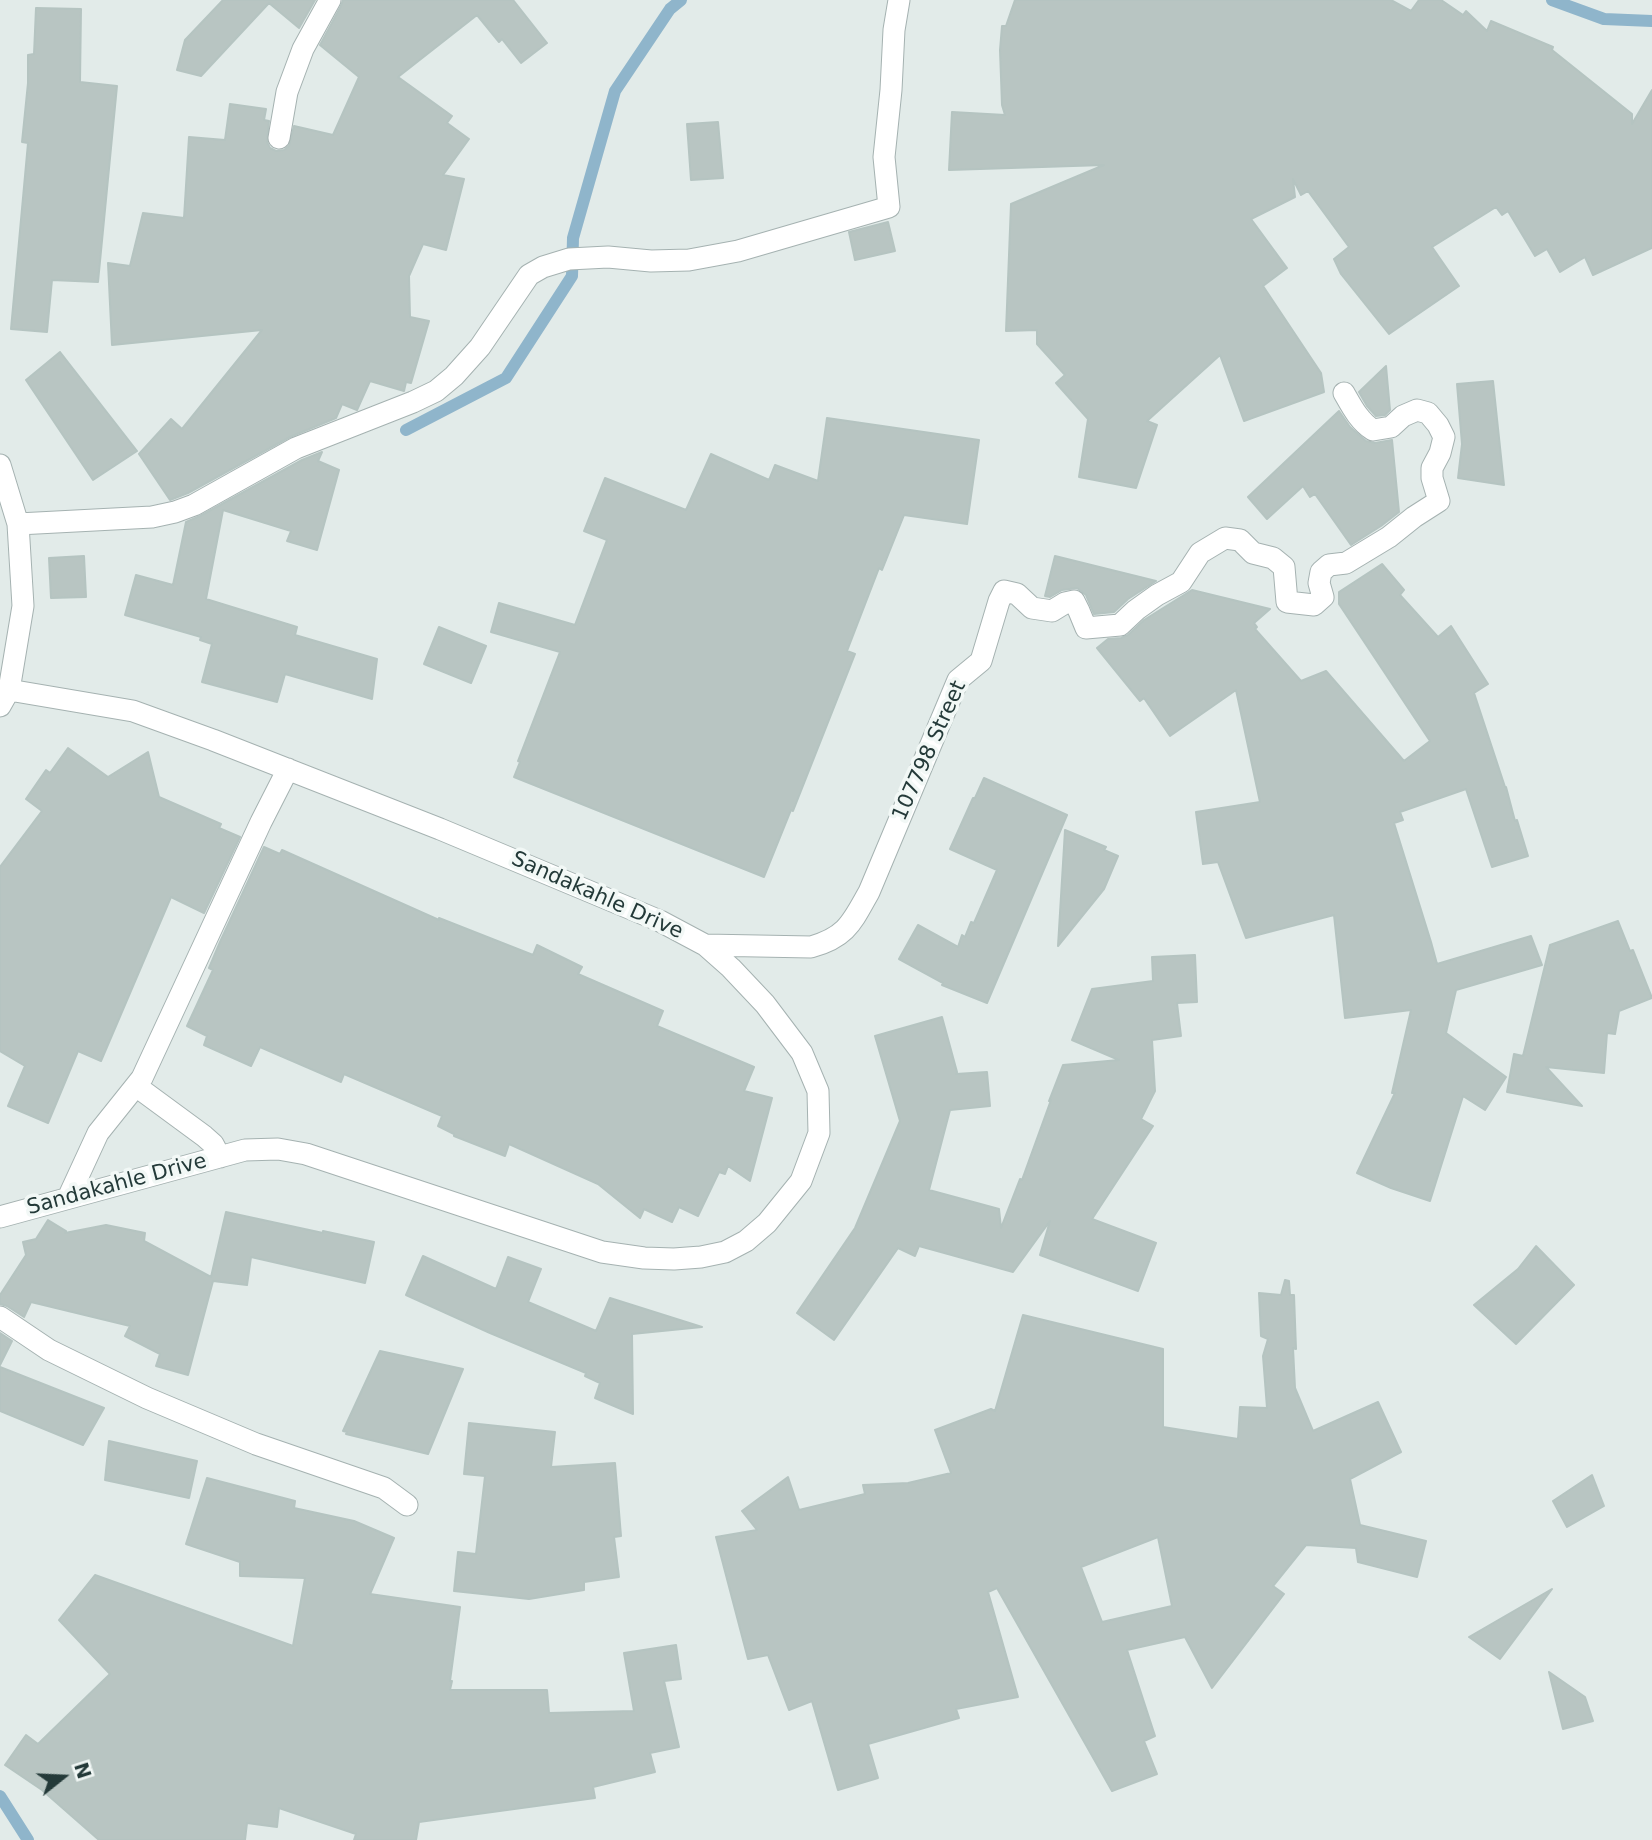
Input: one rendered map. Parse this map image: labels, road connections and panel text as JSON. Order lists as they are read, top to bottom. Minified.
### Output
{"streets":{"street":["107798 Street","Sandakahle Drive"]},"crossings":[["107798 Street","Sandakahle Drive"]],"north":"right"}
